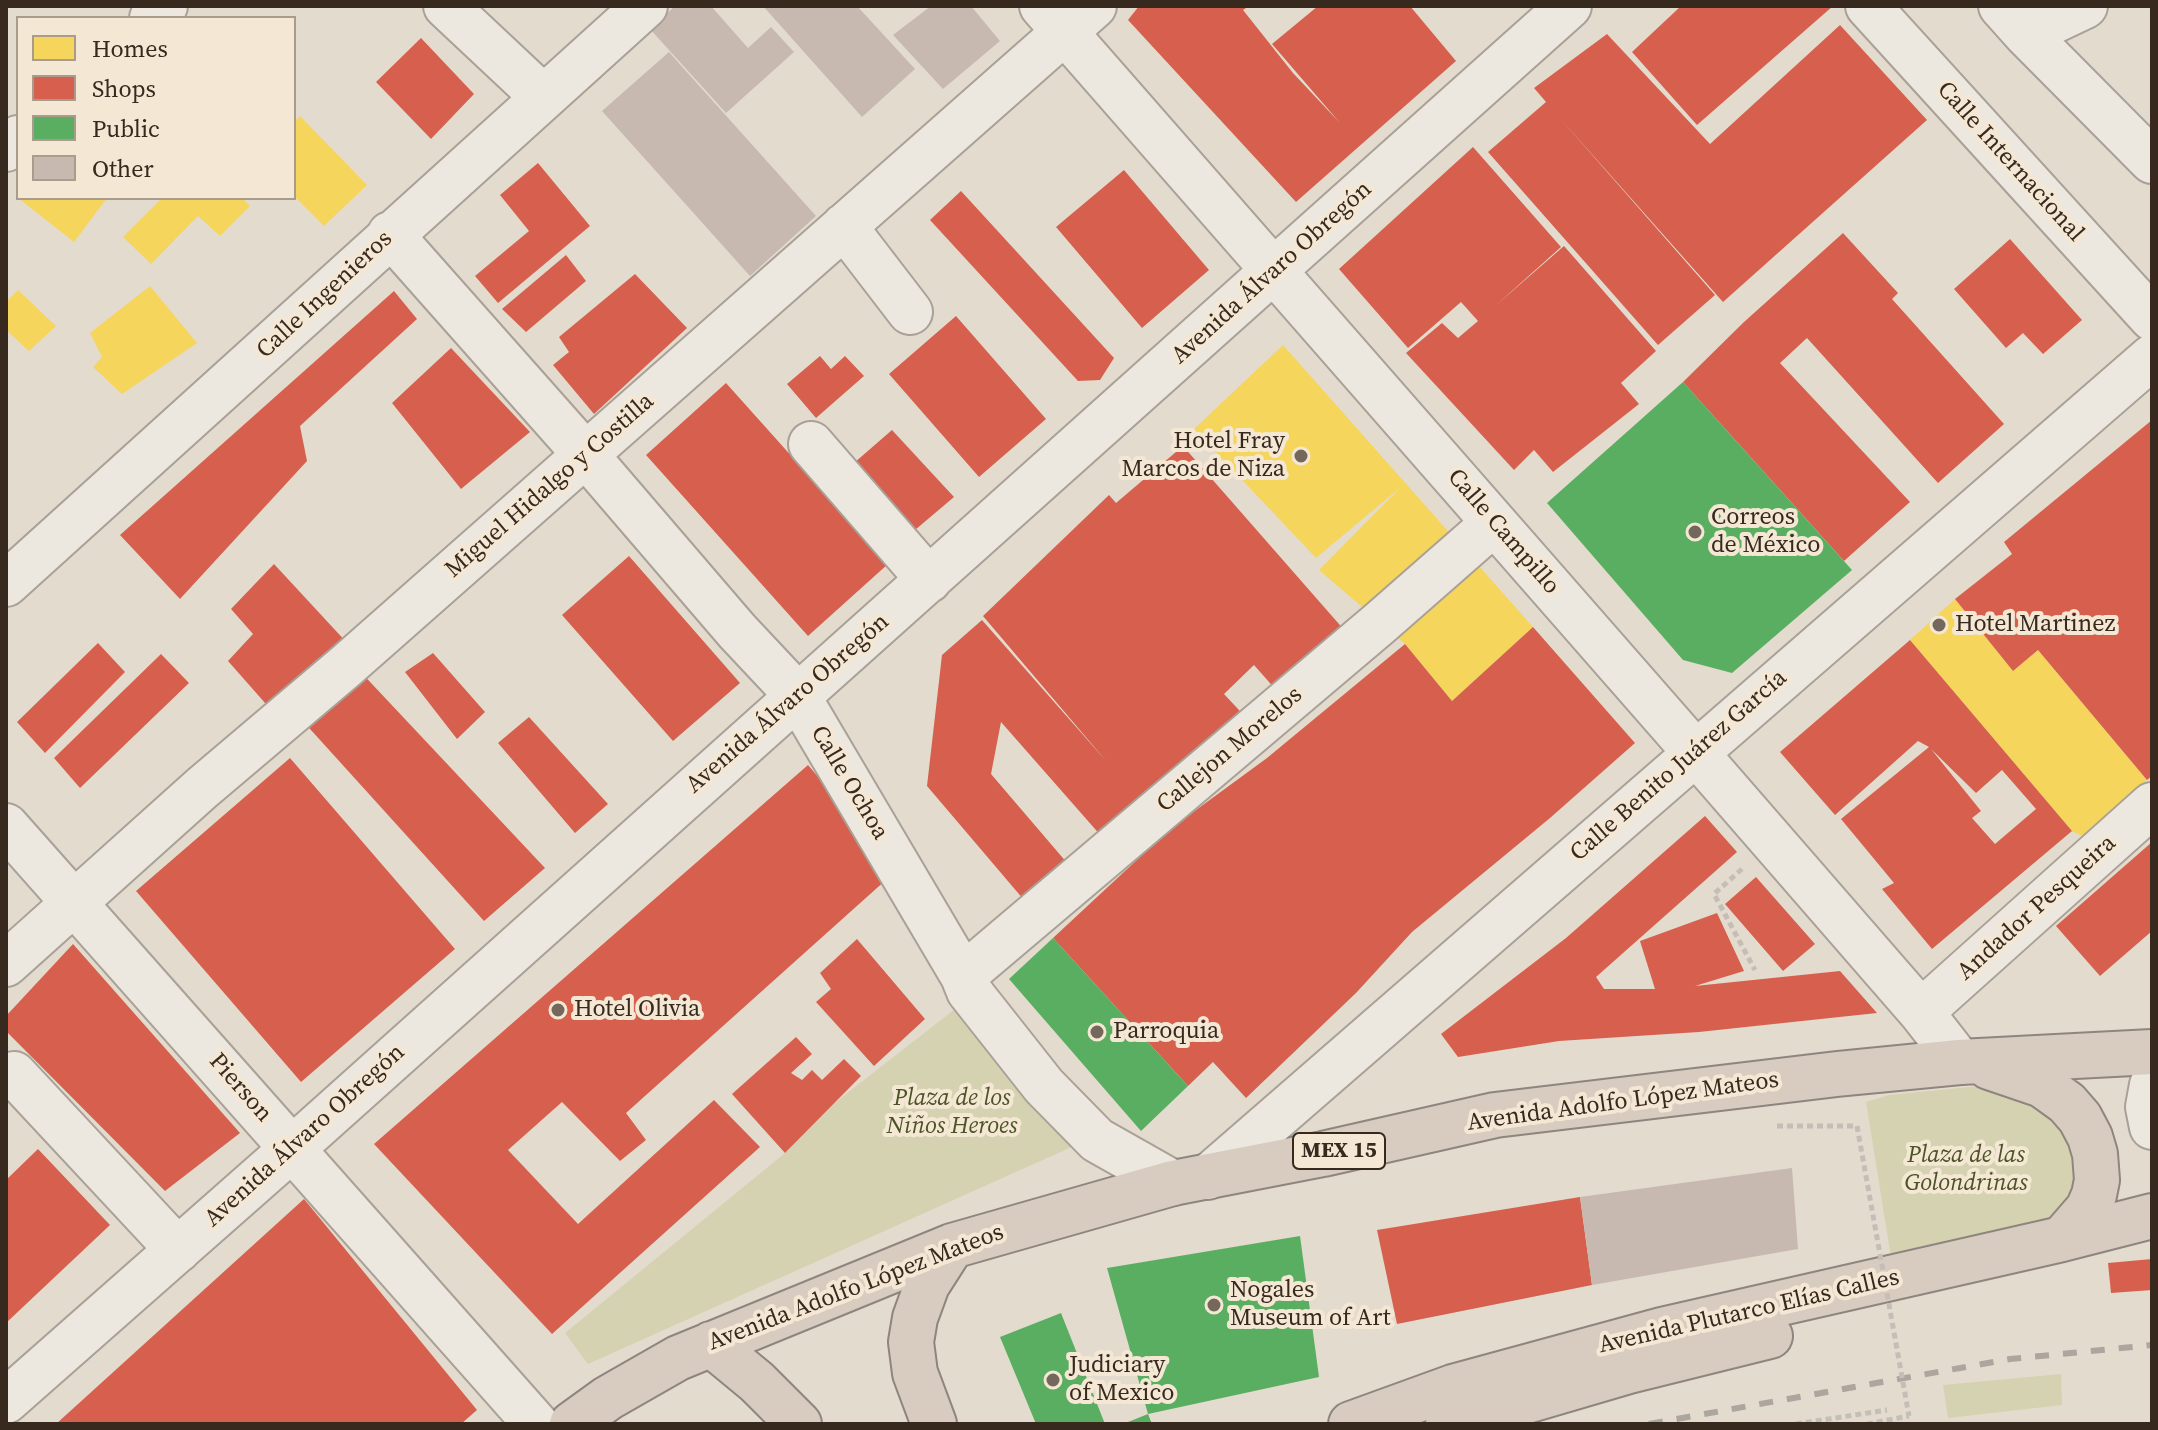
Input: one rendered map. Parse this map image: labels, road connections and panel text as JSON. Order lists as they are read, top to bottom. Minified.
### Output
{"streets":{"highway":["Avenida Adolfo López Mateos","MEX 15","Avenida Plutarco Elías Calles"],"street":["Calle Internacional","Avenida Álvaro Obregón","Calle Ingenieros","Miguel Hidalgo y Costilla","Calle Campillo","Callejon Morelos","Calle Benito Juárez García","Calle Ochoa","Andador Pesqueira","Pierson"]},"crossings":[["Avenida Álvaro Obregón","Calle Campillo"],["Avenida Álvaro Obregón","Calle Ochoa"],["Avenida Álvaro Obregón","Pierson"],["Calle Ingenieros","Calle Ochoa"],["Miguel Hidalgo y Costilla","Calle Campillo"],["Miguel Hidalgo y Costilla","Calle Ochoa"],["Miguel Hidalgo y Costilla","Pierson"],["Calle Campillo","Callejon Morelos"],["Calle Campillo","Calle Benito Juárez García"],["Calle Campillo","Andador Pesqueira"],["Calle Campillo","Avenida Adolfo López Mateos"],["Callejon Morelos","Calle Ochoa"],["Calle Benito Juárez García","Calle Ochoa"],["Calle Benito Juárez García","Avenida Adolfo López Mateos"],["Calle Ochoa","Avenida Adolfo López Mateos"]],"parks":["Plaza de los Niños Heroes","Plaza de las Golondrinas"],"places":["Hotel Fray Marcos de Niza","Correos de México","Hotel Martinez","Hotel Olivia","Parroquia","Nogales Museum of Art","Judiciary of Mexico"],"legend":["Homes","Shops","Public","Other"]}
